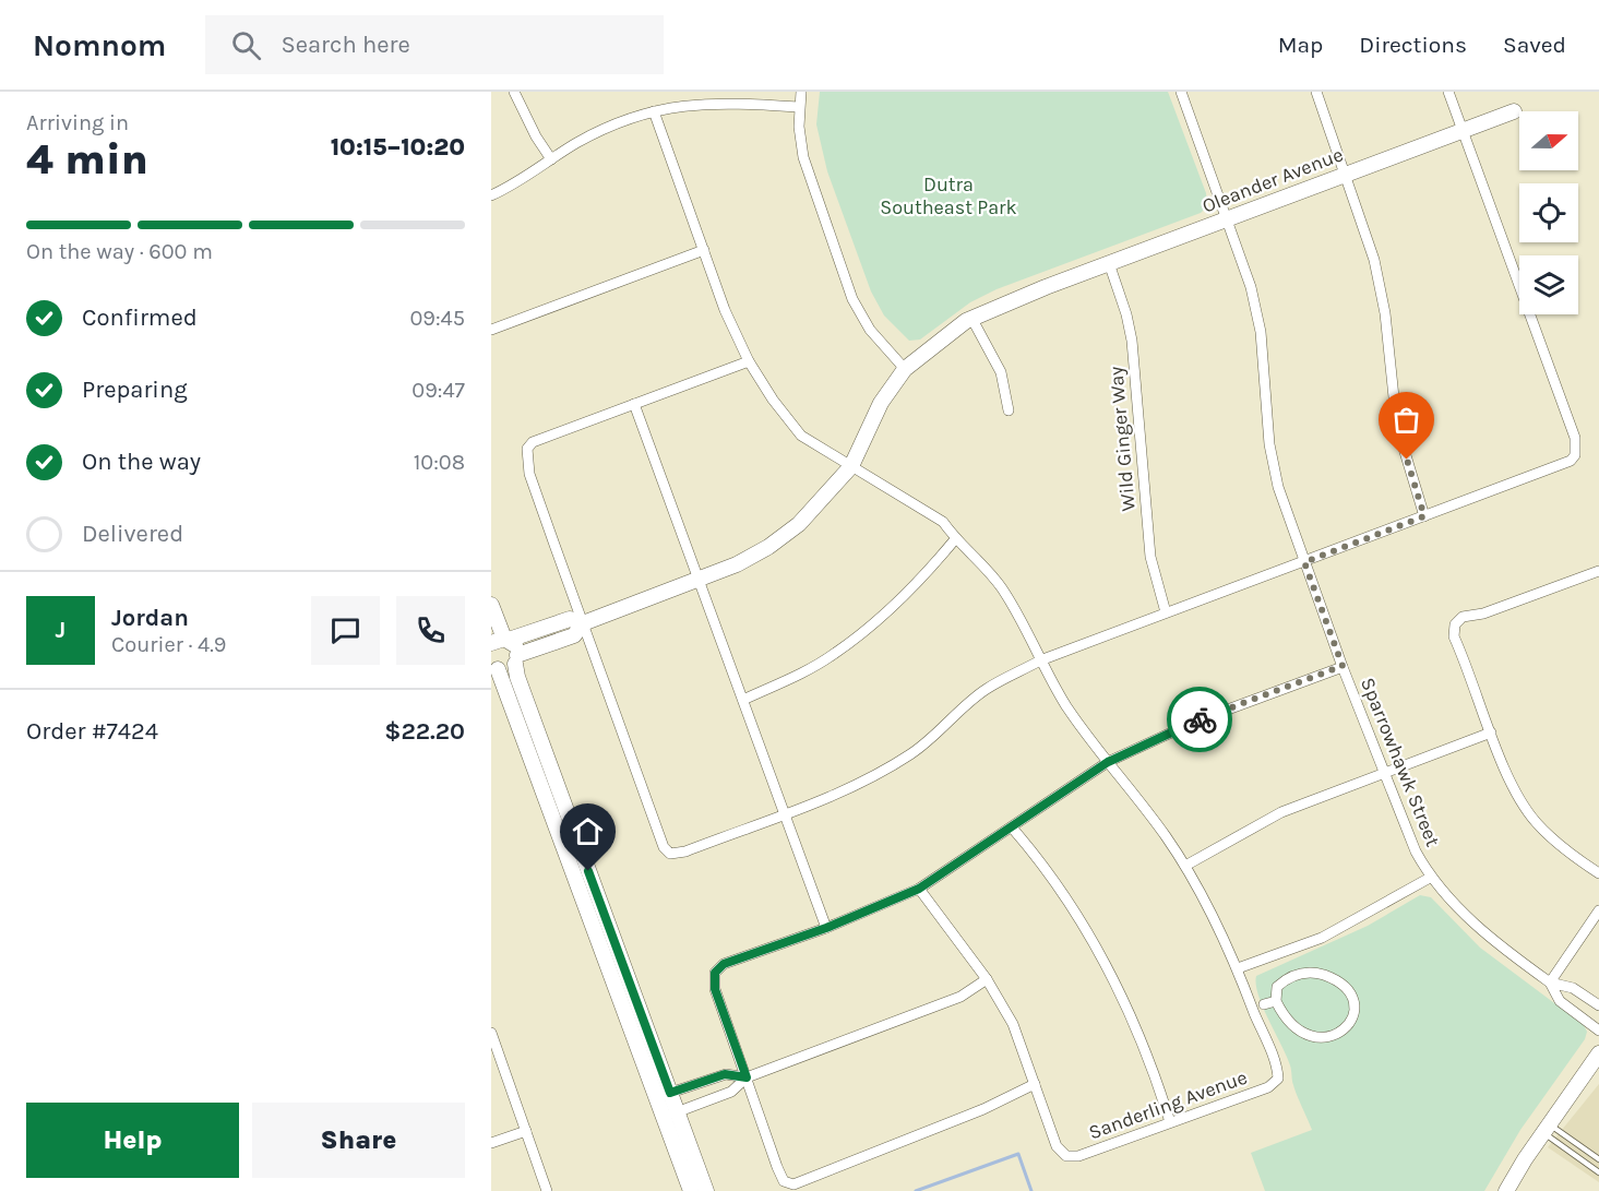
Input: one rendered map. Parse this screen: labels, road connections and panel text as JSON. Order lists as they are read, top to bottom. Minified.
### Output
{"streets":{"street":["Oleander Avenue","Wild Ginger Way","Sparrowhawk Street","Sanderling Avenue"]},"crossings":[["Oleander Avenue","Wild Ginger Way"],["Oleander Avenue","Sparrowhawk Street"]],"parks":["Dutra Southeast Park"],"north":"right","page":{"header":"Nomnom","search":"Search here","nav":["Map","Directions","Saved"],"heading":["4 min","Arriving in","10:15–10:20"],"panel":["Jordan","Courier · 4.9","Order #7424","$22.20"],"bar":"On the way · 600 m","list":[["Confirmed","09:45"],["Preparing","09:47"],["On the way","10:08"],"Delivered"],"round":"J","buttons":["Help","Share"]}}
